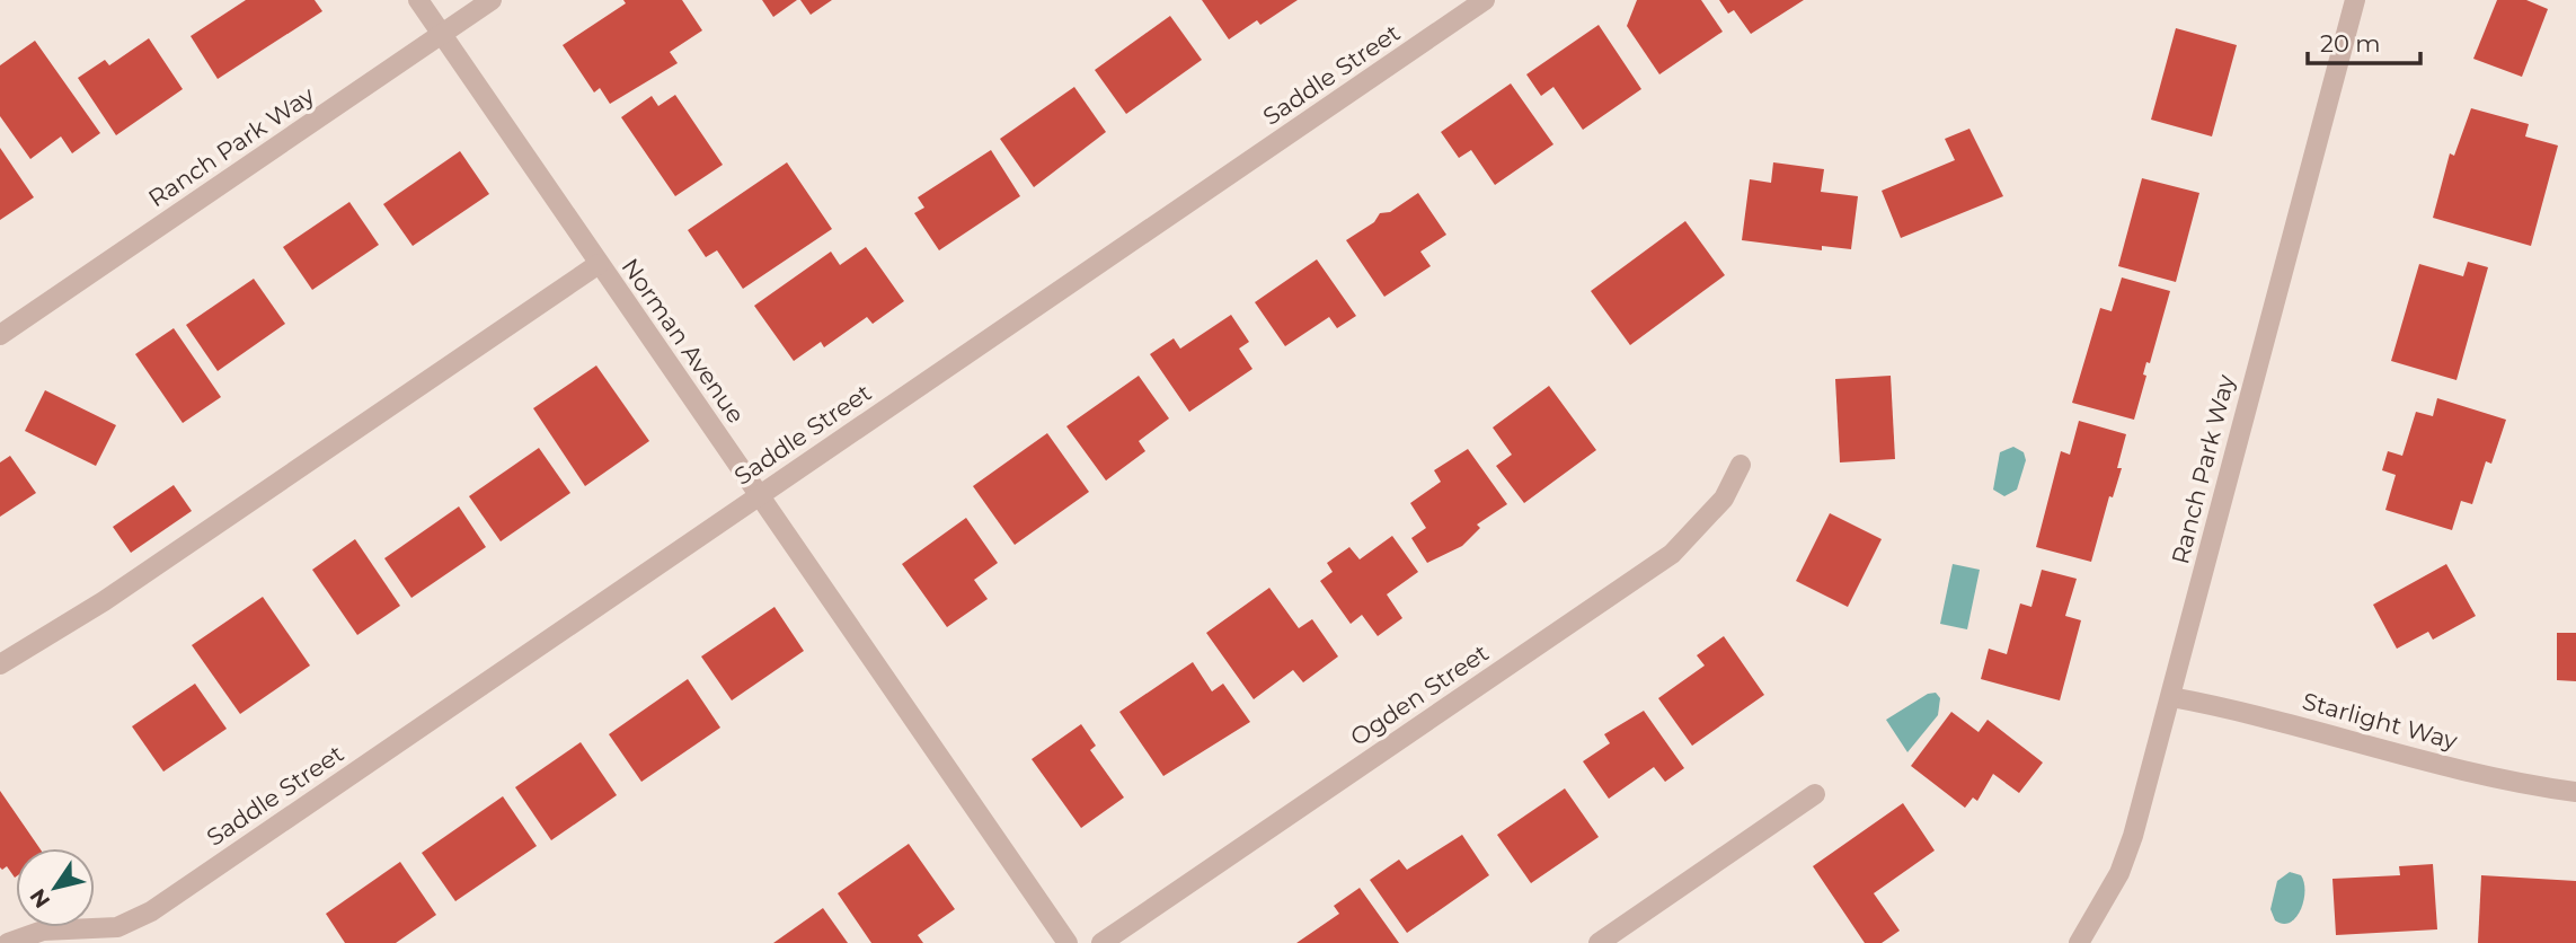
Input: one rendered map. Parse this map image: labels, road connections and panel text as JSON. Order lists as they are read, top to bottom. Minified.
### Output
{"streets":{"street":["Saddle Street","Ranch Park Way","Norman Avenue","Ogden Street","Starlight Way"]},"crossings":[["Saddle Street","Norman Avenue"],["Ranch Park Way","Norman Avenue"],["Ranch Park Way","Starlight Way"]],"scale_bar":"20 m","north":"bottom left"}
